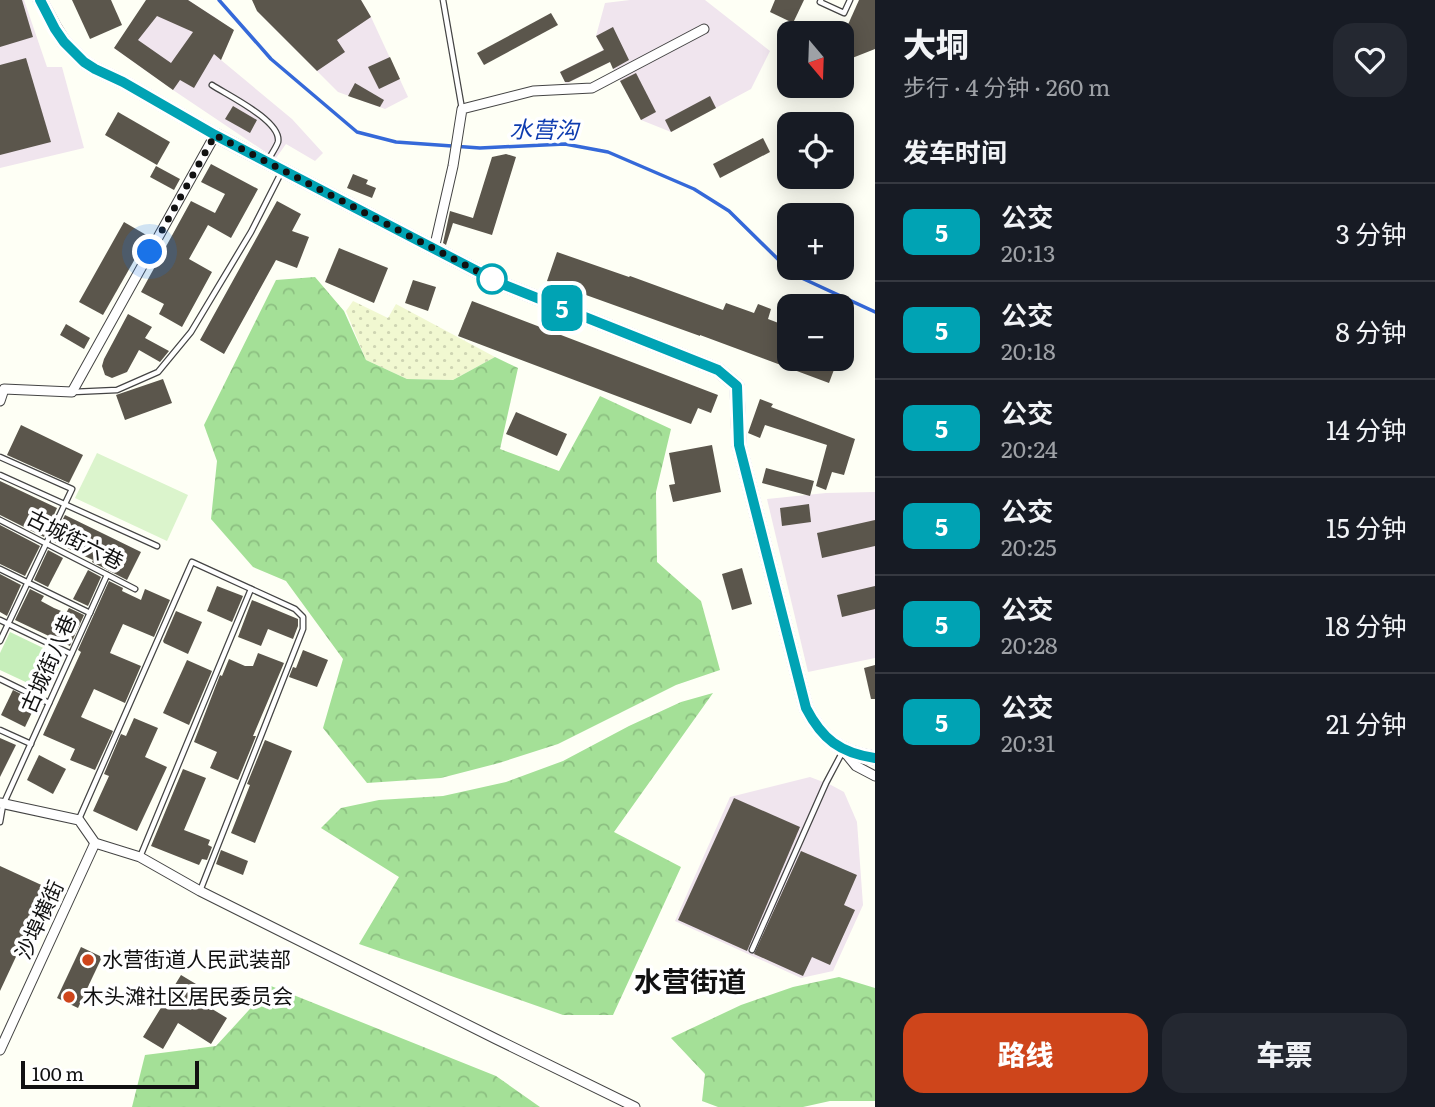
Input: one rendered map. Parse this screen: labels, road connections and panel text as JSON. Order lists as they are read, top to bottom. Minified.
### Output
{"streets":{"street":["沙埠横街"],"lane":["古城街六巷","古城街八巷"]},"crossings":[["古城街六巷","古城街八巷"]],"districts":["水营街道"],"water":["水营沟"],"places":["水营街道人民武装部","木头滩社区居民委员会"],"lines":["bus line 5"],"scale_bar":"100 m","north":"bottom","page":{"on_map":"5","heading":[["大垌","步行 · 4 分钟 · 260 m"],"发车时间"],"map_buttons":["+","−"],"list":[{"mark":"5","name":"公交","note":"20:13","value":"3 分钟"},{"mark":"5","name":"公交","note":"20:18","value":"8 分钟"},{"mark":"5","name":"公交","note":"20:24","value":"14 分钟"},{"mark":"5","name":"公交","note":"20:25","value":"15 分钟"},{"mark":"5","name":"公交","note":"20:28","value":"18 分钟"},{"mark":"5","name":"公交","note":"20:31","value":"21 分钟"}],"buttons":["路线","车票"],"scale":"100 m"}}
